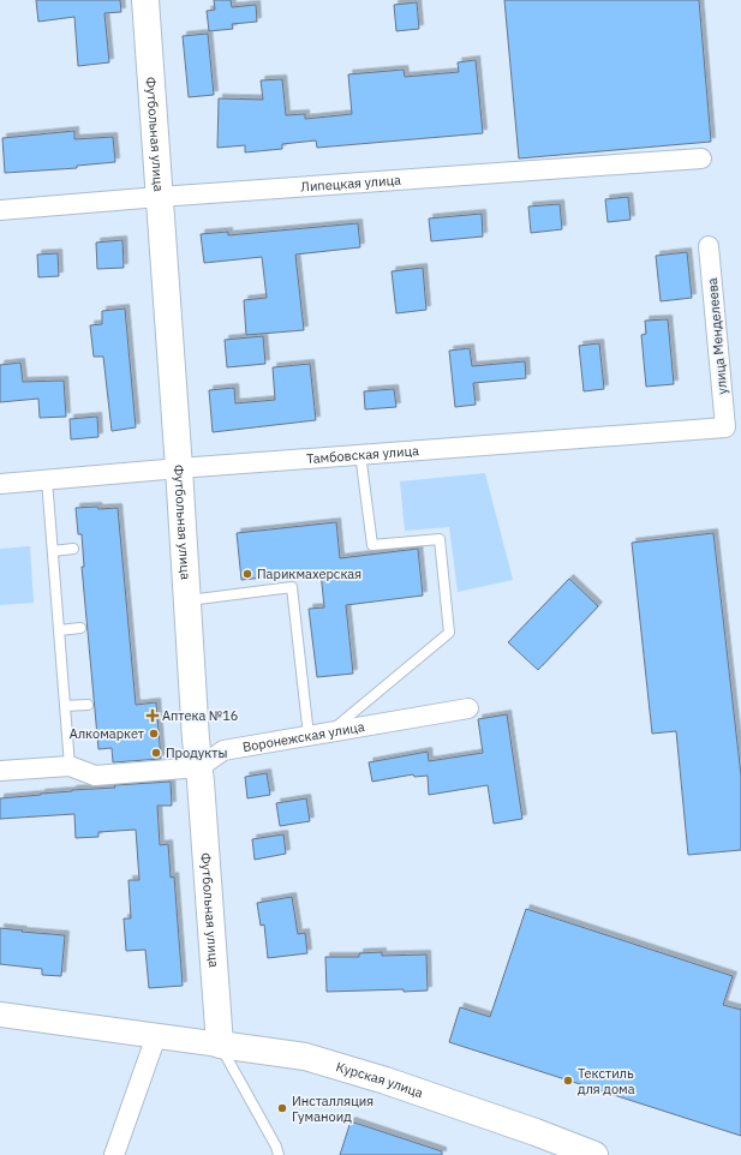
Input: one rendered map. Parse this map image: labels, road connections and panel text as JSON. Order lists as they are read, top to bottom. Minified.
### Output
{"streets":{"main road":["Футбольная улица","Курская улица"],"street":["Липецкая улица","улица Менделеева","Тамбовская улица","Воронежская улица"]},"crossings":[["Футбольная улица","Липецкая улица"],["Футбольная улица","Тамбовская улица"],["Футбольная улица","Воронежская улица"],["Футбольная улица","Курская улица"],["улица Менделеева","Тамбовская улица"]],"places":{"other":["Парикмахерская","Алкомаркет","Продукты","Текстиль для дома","Инсталляция Гуманоид"],"health":["Аптека №16"]}}
